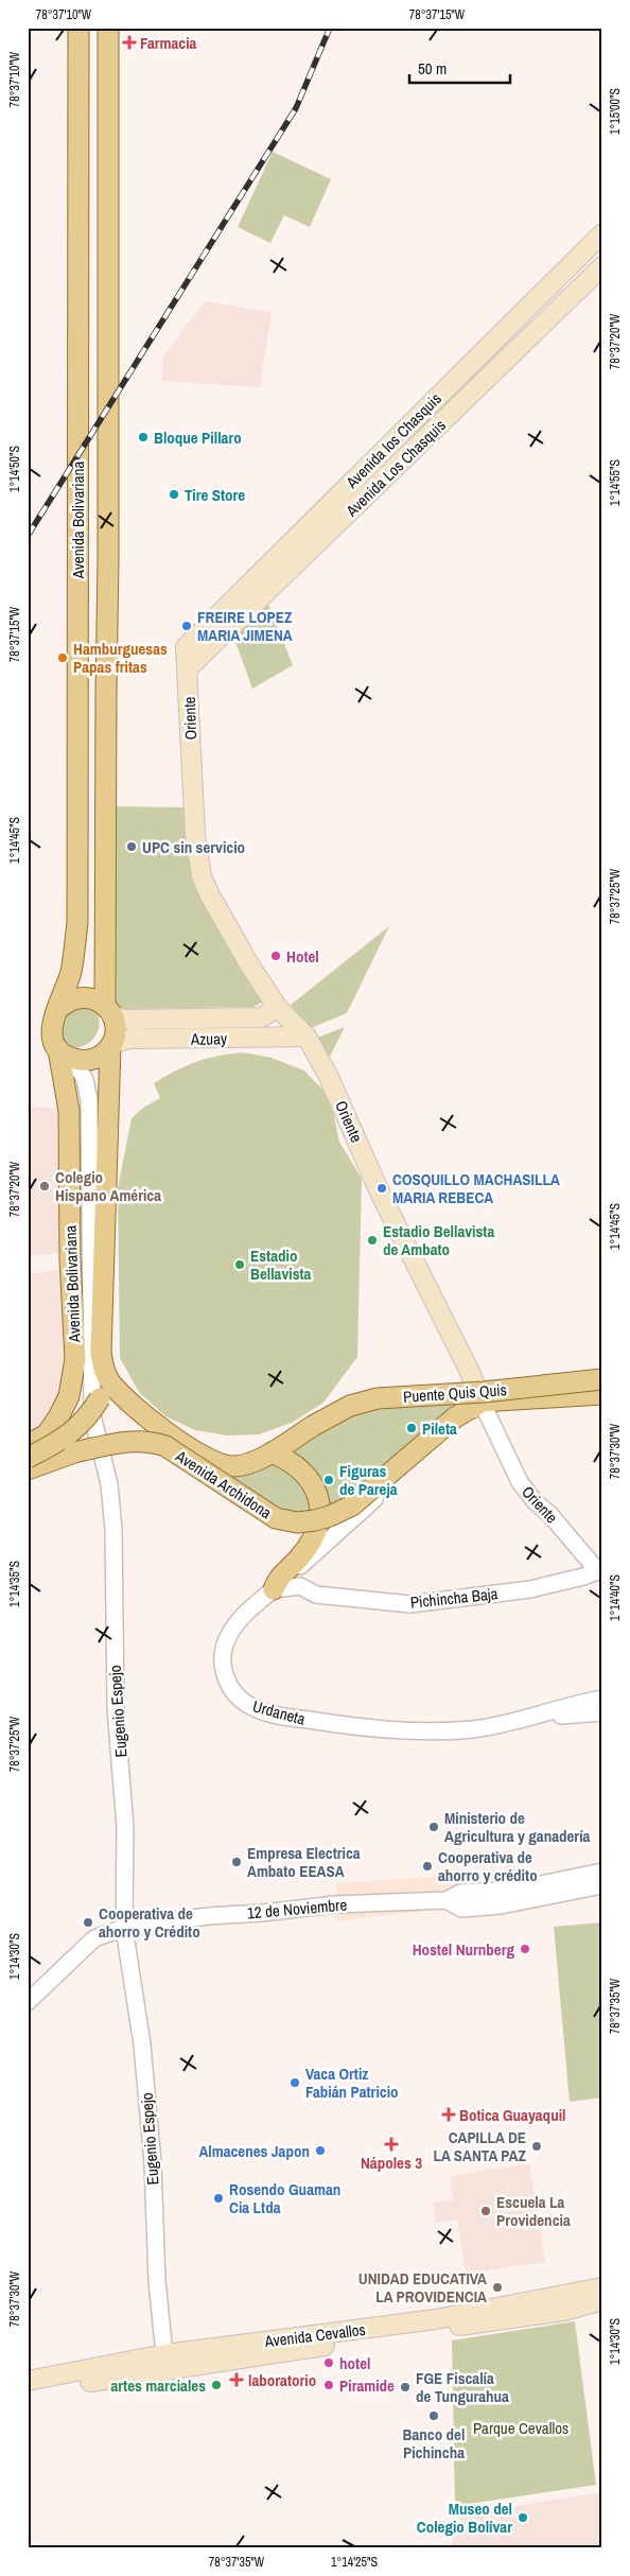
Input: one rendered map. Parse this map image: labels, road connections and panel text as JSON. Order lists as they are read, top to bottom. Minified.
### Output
{"streets":{"main road":["Avenida los Chasquis","Avenida Los Chasquis","Avenida Bolivariana","Oriente","Azuay","Puente Quis Quis","Avenida Archidona","Avenida Cevallos"],"street":["Pichincha Baja","Eugenio Espejo","Urdaneta","12 de Noviembre"]},"crossings":[["Avenida los Chasquis","Oriente"],["Avenida Los Chasquis","Oriente"],["Avenida Bolivariana","Azuay"],["Avenida Bolivariana","Puente Quis Quis"],["Avenida Bolivariana","Eugenio Espejo"],["Oriente","Azuay"],["Oriente","Avenida Archidona"],["Oriente","Pichincha Baja"],["Oriente","Urdaneta"],["Azuay","Eugenio Espejo"],["Avenida Archidona","Urdaneta"],["Pichincha Baja","Urdaneta"],["Eugenio Espejo","12 de Noviembre"],["Eugenio Espejo","Avenida Cevallos"]],"parks":["Parque Cevallos"],"places":{"health":["Farmacia","Botica Guayaquil","Nápoles 3","laboratorio"],"other":["Bloque Pillaro","Tire Store","FREIRE LOPEZ MARIA JIMENA","Hamburguesas Papas fritas","UPC sin servicio","Hotel","Colegio Hispano América","COSQUILLO MACHASILLA MARIA REBECA","Estadio Bellavista de Ambato","Estadio Bellavista","Pileta","Figuras de Pareja","Ministerio de Agricultura y ganadería","Empresa Electrica Ambato EEASA","Cooperativa de ahorro y crédito","Cooperativa de ahorro y Crédito","Hostel Nurnberg","Vaca Ortiz Fabián Patricio","CAPILLA DE LA SANTA PAZ","Almacenes Japon","Rosendo Guaman Cia Ltda","Escuela La Providencia","UNIDAD EDUCATIVA LA PROVIDENCIA","hotel","artes marciales","Piramide","FGE Fiscalía de Tungurahua","Banco del Pichincha","Museo del Colegio Bolívar"]},"scale_bar":"50 m","coordinates":["78°37'10\"W","78°37'15\"W","1°15'00\"S","78°37'20\"W","1°14'50\"S","1°14'55\"S","1°14'45\"S","78°37'25\"W","78°37'30\"W","1°14'35\"S","1°14'40\"S","1°14'30\"S","78°37'35\"W","1°14'25\"S"]}
